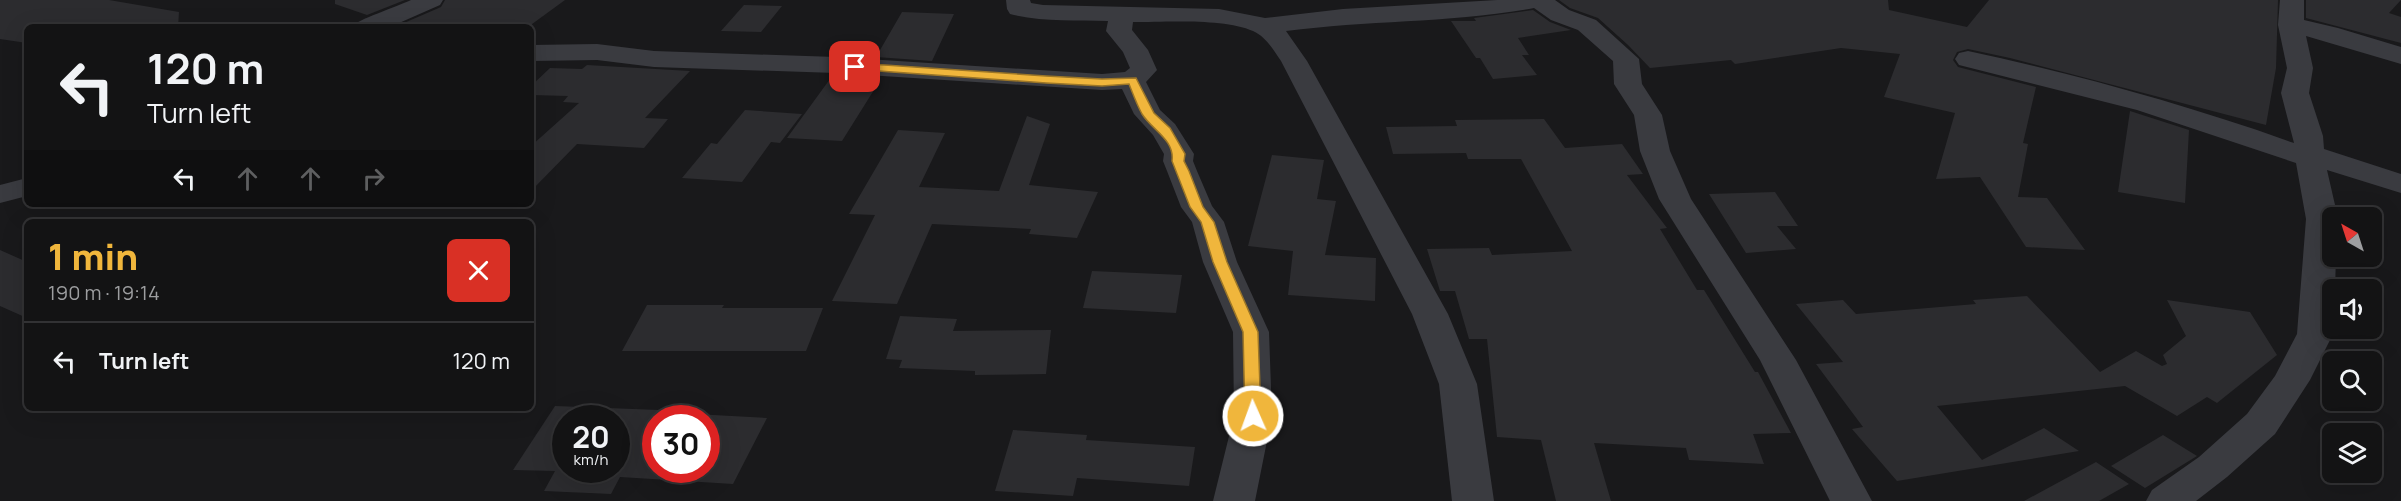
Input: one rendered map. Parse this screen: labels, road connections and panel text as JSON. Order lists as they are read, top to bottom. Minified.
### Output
{"north":"top left","page":{"turn":["120 m","Turn left"],"heading":["1 min","190 m · 19:14"],"list":[{"name":"Turn left","value":"120 m"}],"speed":"20 km/h","limit":"30"}}
